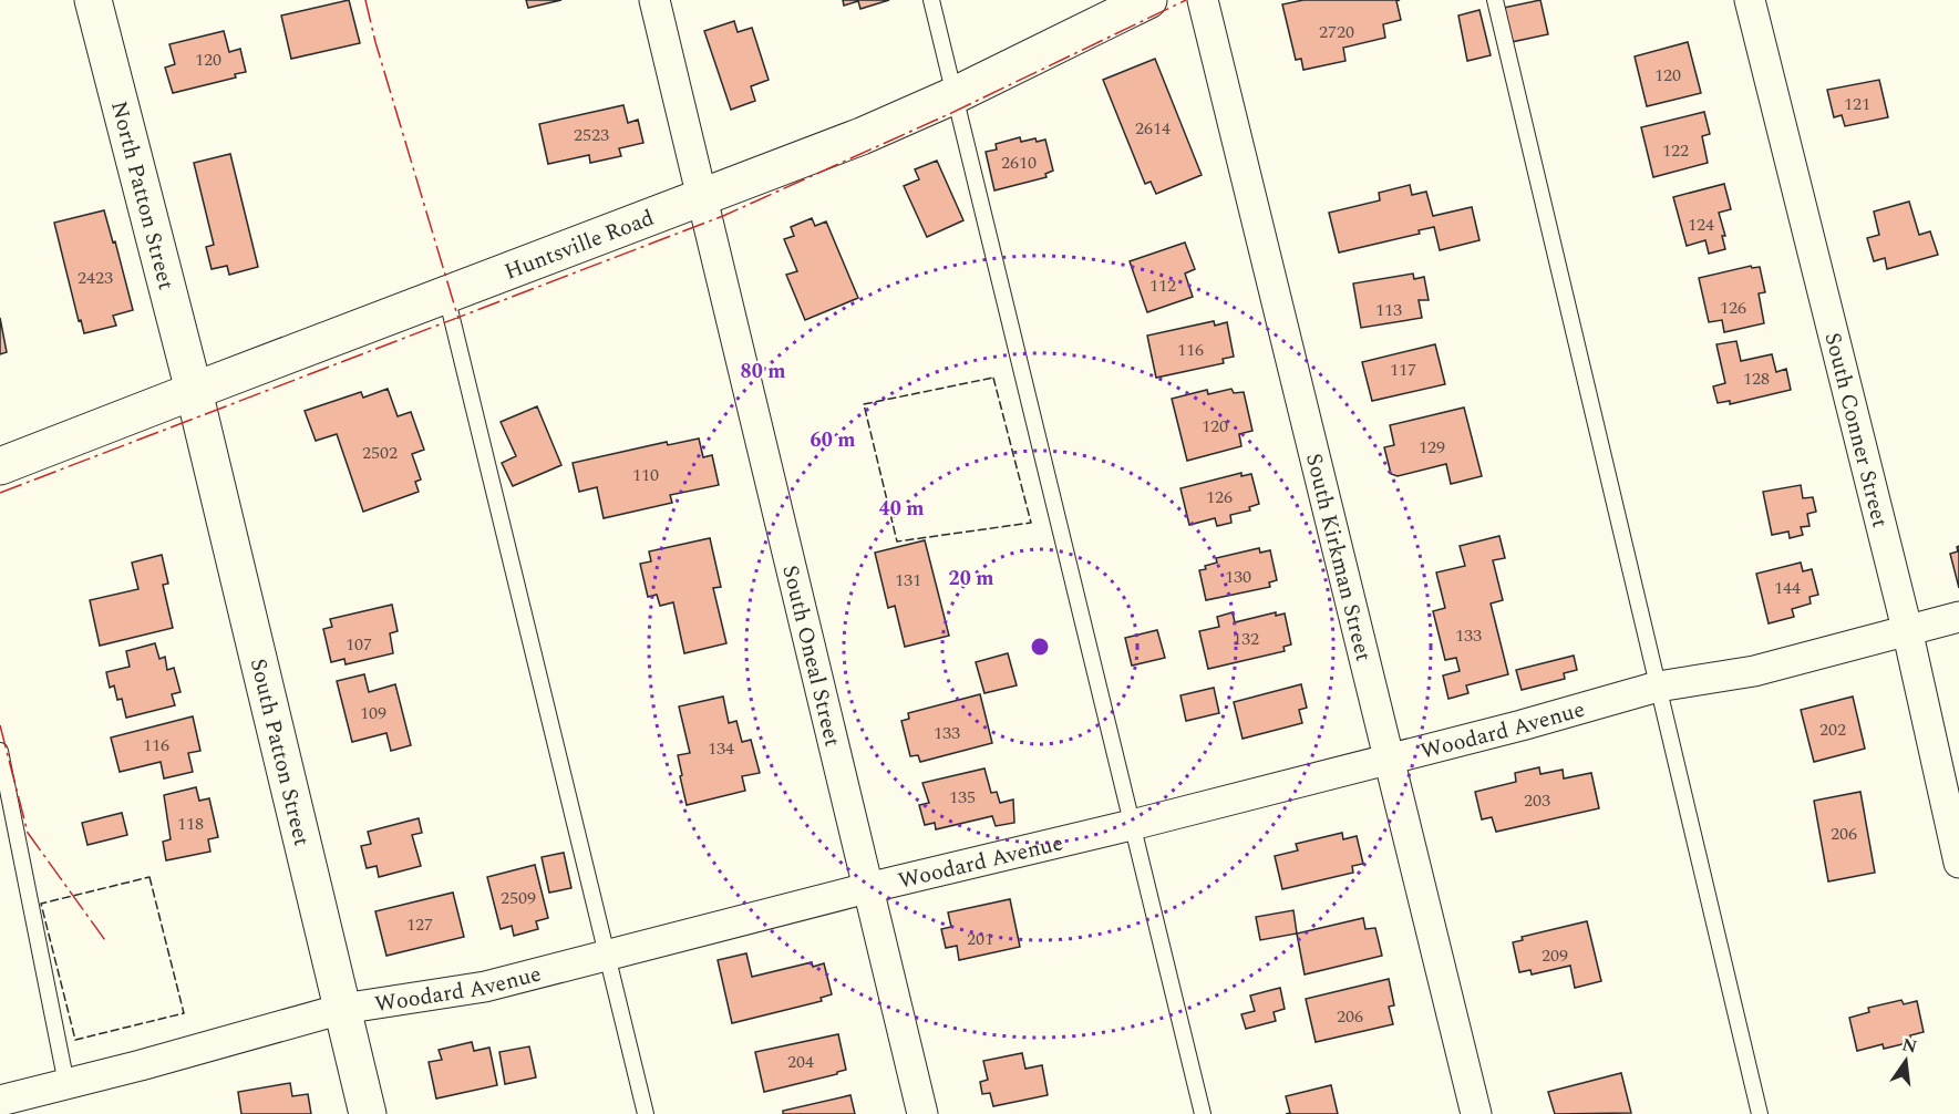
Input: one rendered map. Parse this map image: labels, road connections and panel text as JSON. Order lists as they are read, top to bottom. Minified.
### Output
{"streets":{"main road":["North Patton Street","Huntsville Road","South Patton Street"],"street":["South Conner Street","South Kirkman Street","South Oneal Street","Woodard Avenue"]},"crossings":[["North Patton Street","Huntsville Road"],["North Patton Street","South Patton Street"],["Huntsville Road","South Oneal Street"],["Huntsville Road","South Patton Street"],["South Conner Street","Woodard Avenue"],["South Kirkman Street","Woodard Avenue"],["South Oneal Street","Woodard Avenue"],["Woodard Avenue","South Patton Street"]],"house_numbers":["2720","120","120","121","2614","2523","122","2610","124","2423","112","126","113","116","117","128","120","129","2502","110","126","130","131","144","133","132","107","109","202","133","116","134","135","203","118","206","2509","127","201","209","206","204"],"north":"top","rings":["80 m","60 m","40 m","20 m"]}
